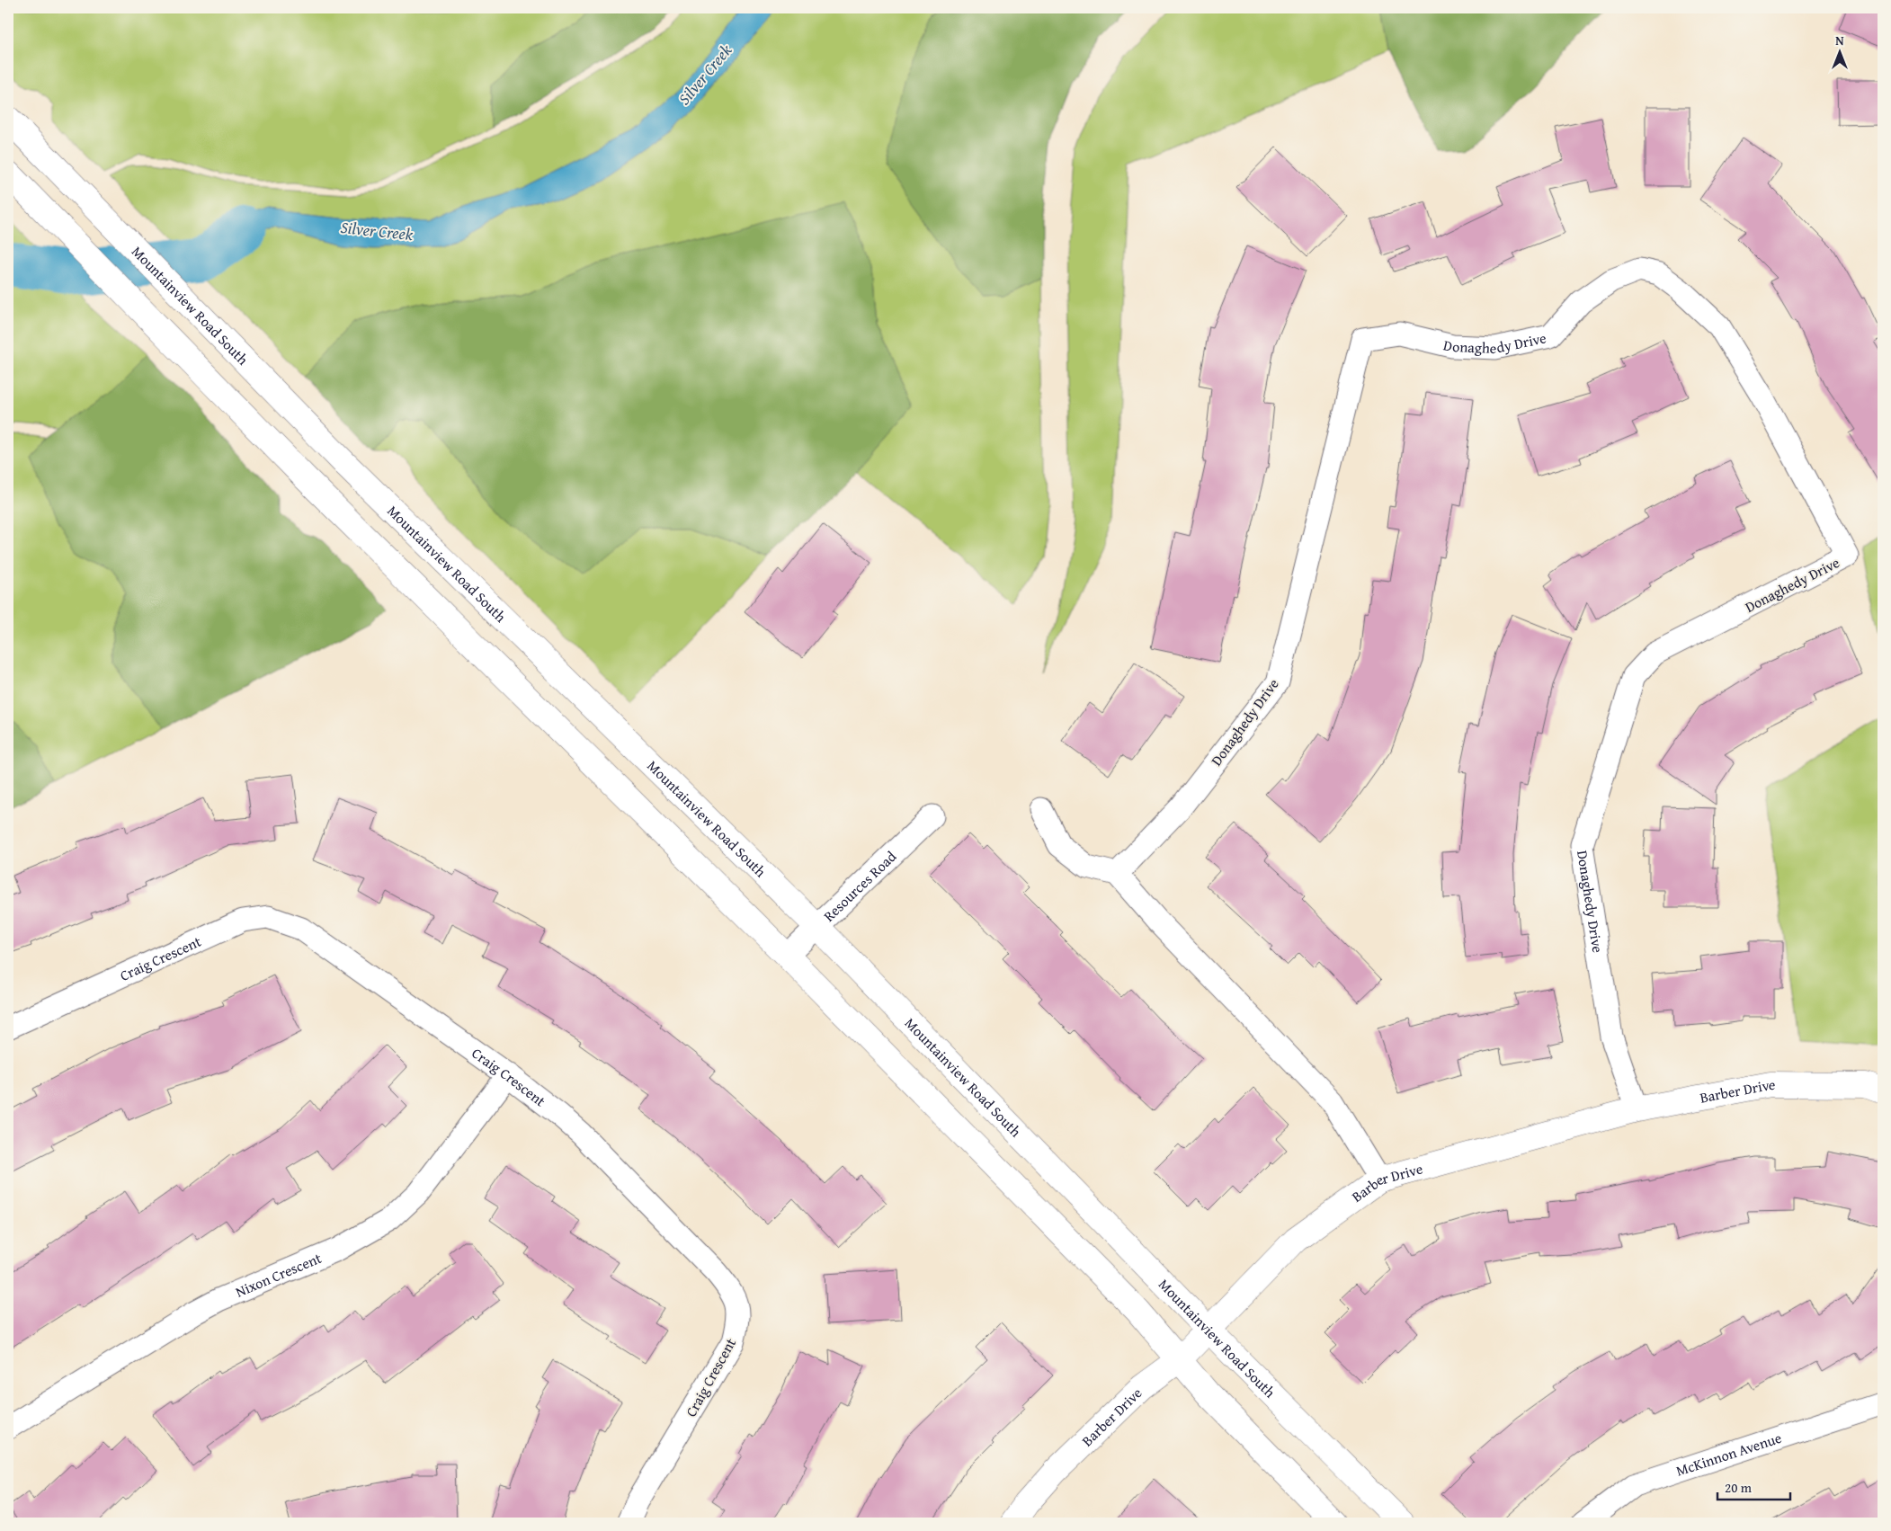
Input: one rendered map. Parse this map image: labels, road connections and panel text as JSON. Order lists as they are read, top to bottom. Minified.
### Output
{"streets":{"main road":["Mountainview Road South","Barber Drive"],"street":["Donaghedy Drive","Resources Road","Craig Crescent","Nixon Crescent","McKinnon Avenue"]},"crossings":[["Mountainview Road South","Resources Road"],["Mountainview Road South","Barber Drive"],["Donaghedy Drive","Barber Drive"],["Craig Crescent","Nixon Crescent"]],"water":["Silver Creek"],"scale_bar":"20 m","north":"top"}
